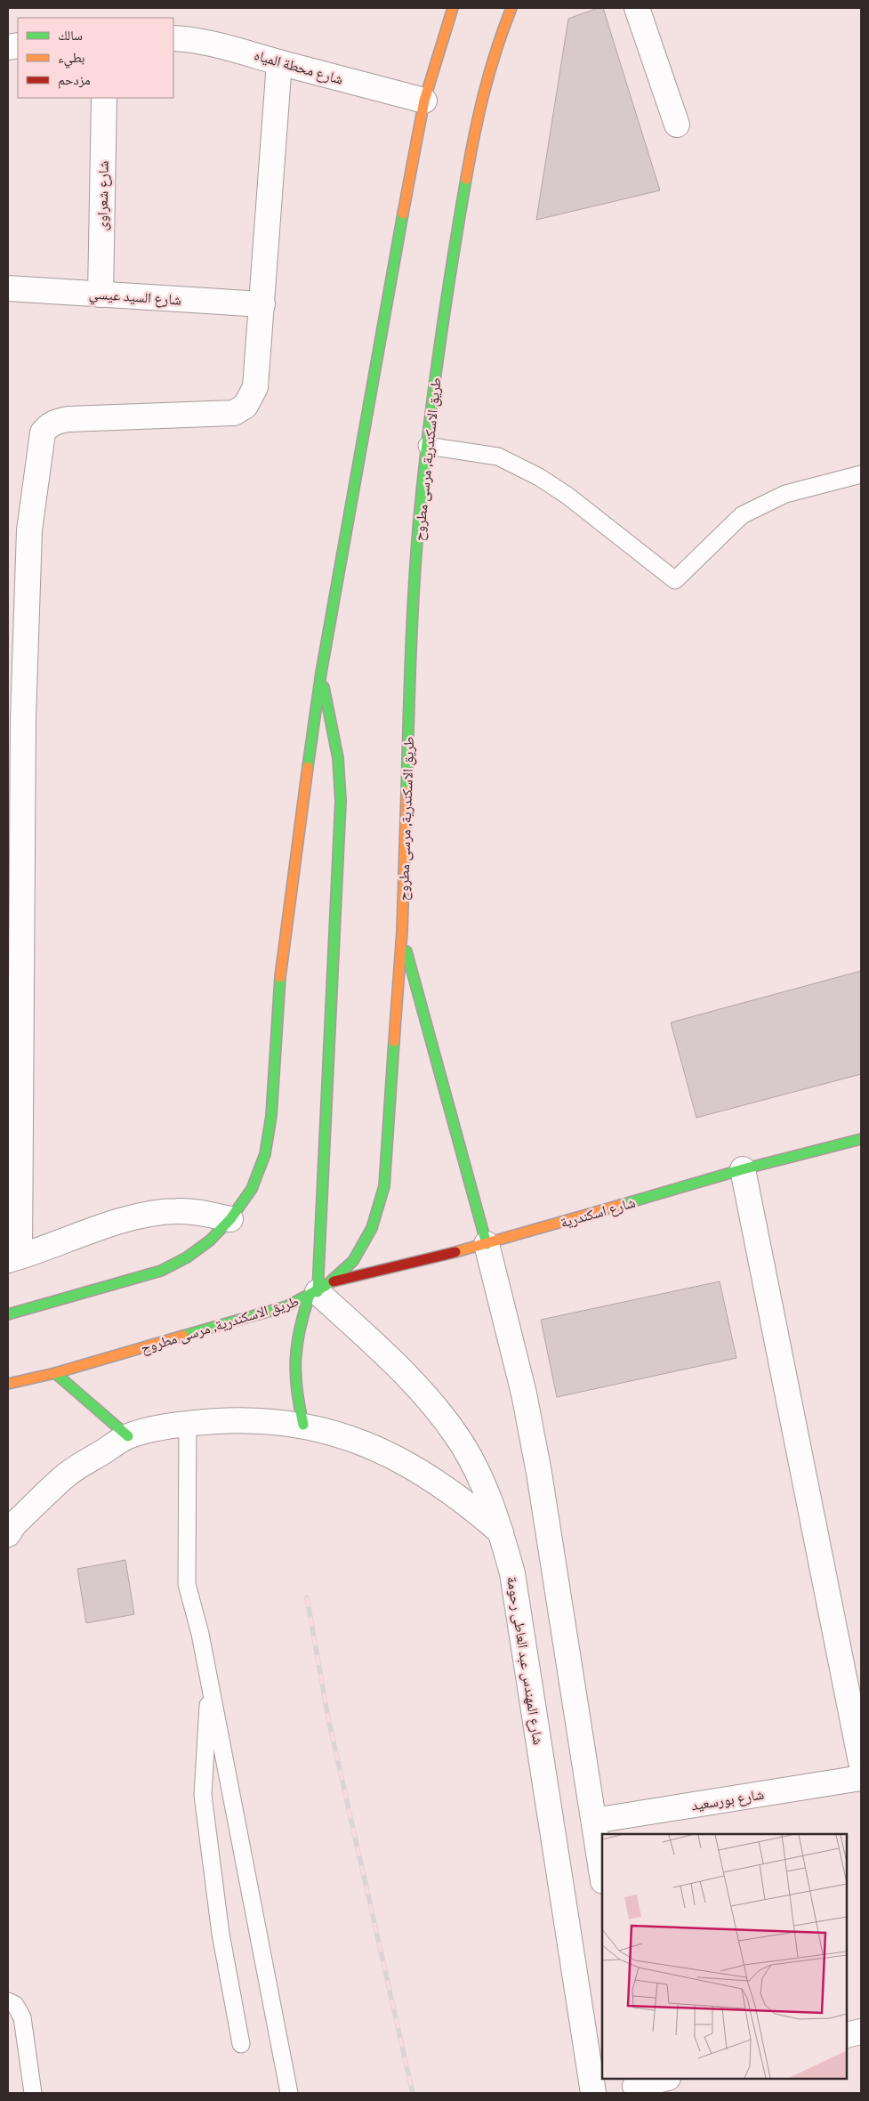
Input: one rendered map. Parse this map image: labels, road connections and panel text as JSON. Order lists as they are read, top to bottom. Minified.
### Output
{"streets":{"main road":["طريق الاسكندرية, مرسى مطروح","شارع اسكندرية"],"street":["شارع محطة المياه","شارع شعراوى","شارع السيد عيسي","شارع المهندس عبد العاطى رحومة","شارع بورسعيد"]},"crossings":[["شارع شعراوى","شارع السيد عيسي"],["طريق الاسكندرية, مرسى مطروح","شارع اسكندرية"],["طريق الاسكندرية, مرسى مطروح","شارع المهندس عبد العاطى رحومة"],["شارع اسكندرية","شارع المهندس عبد العاطى رحومة"]],"legend":["سالك","بطيء","مزدحم"]}
